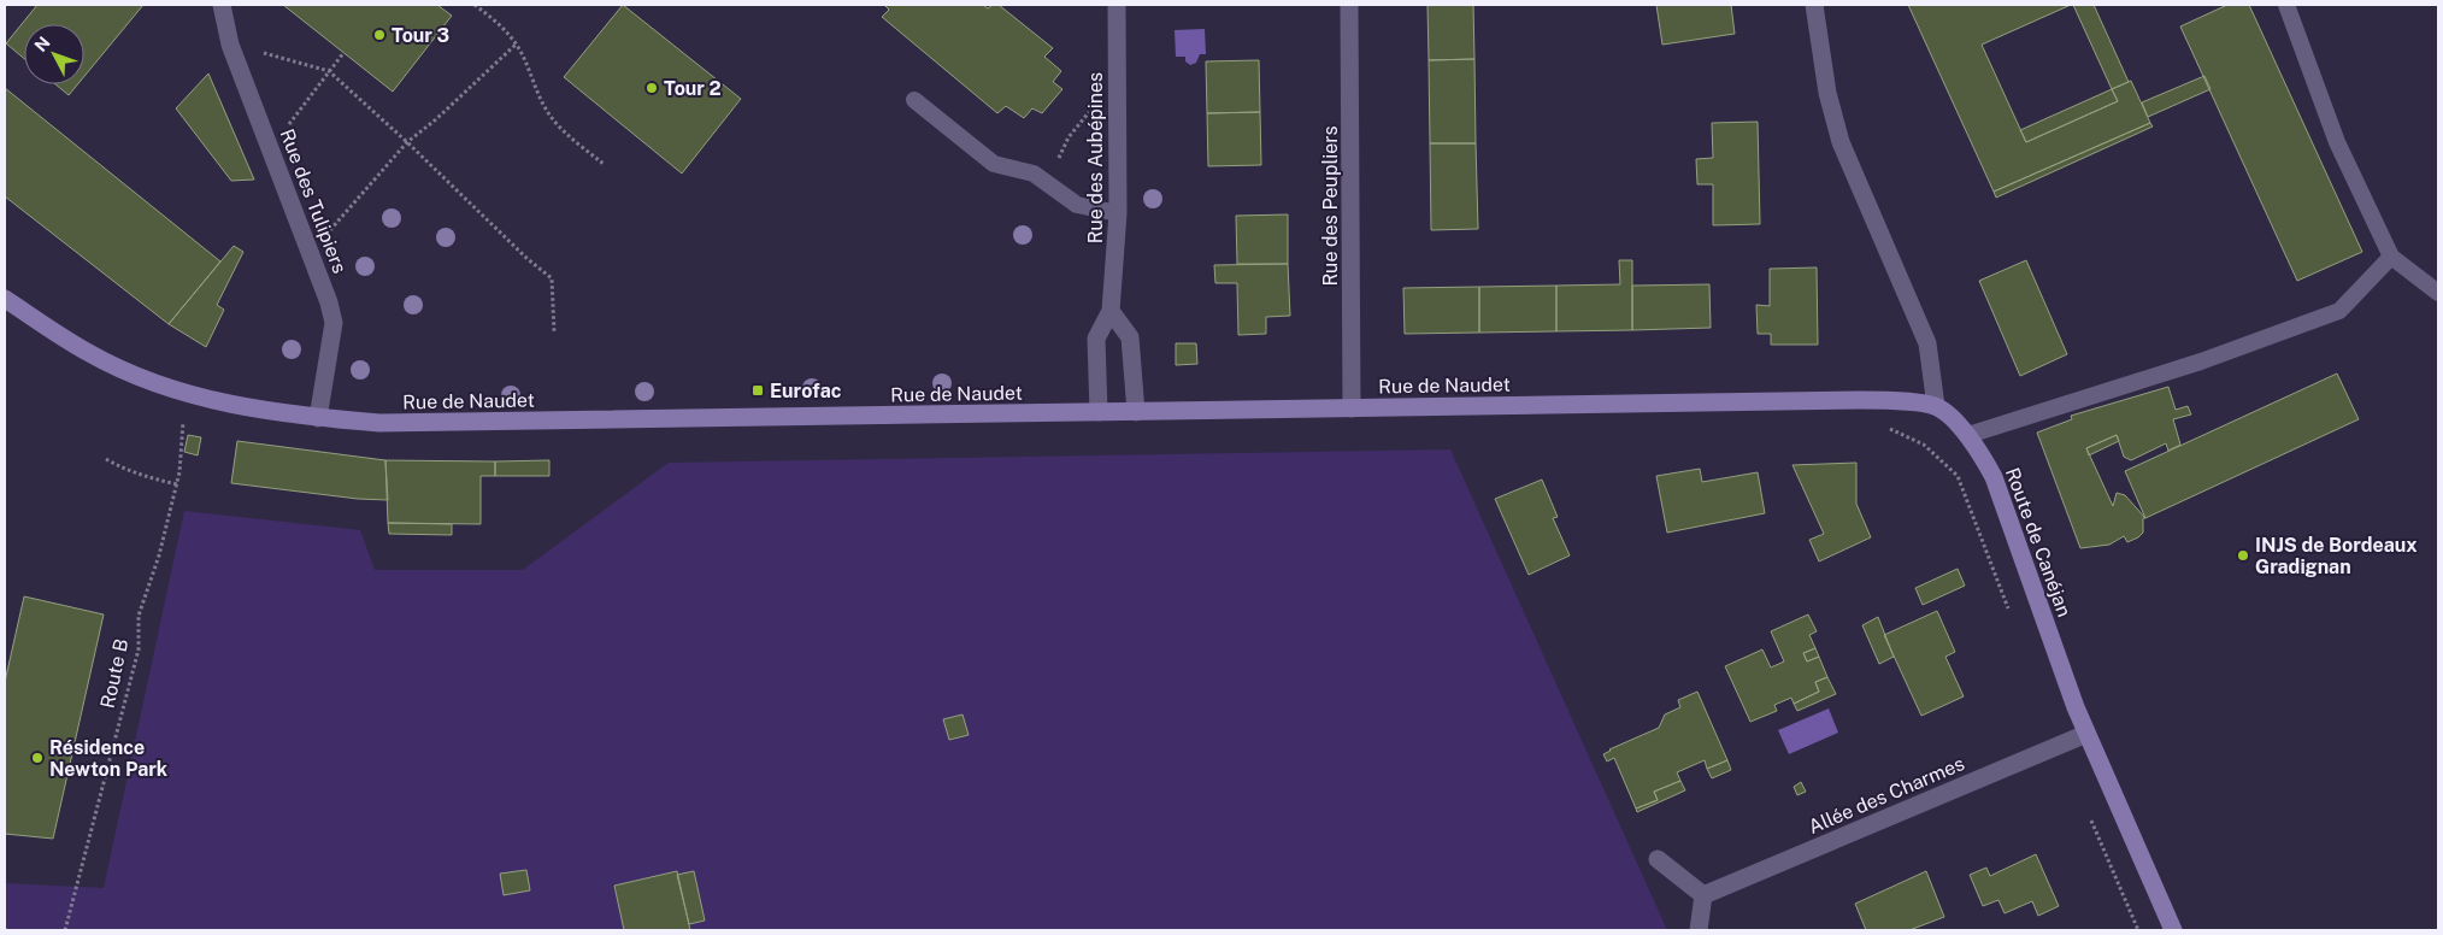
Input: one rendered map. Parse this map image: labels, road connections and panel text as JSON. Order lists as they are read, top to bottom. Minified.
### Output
{"streets":{"street":["Rue des Aubépines","Rue des Tulipiers","Rue des Peupliers","Rue de Naudet","Route de Canéjan","Allée des Charmes"],"path":["Route B"]},"crossings":[["Rue des Aubépines","Rue de Naudet"],["Rue des Tulipiers","Rue de Naudet"],["Rue des Peupliers","Rue de Naudet"],["Rue de Naudet","Route de Canéjan"],["Route de Canéjan","Allée des Charmes"]],"places":{"other":["Tour 3","Tour 2","INJS de Bordeaux Gradignan","Résidence Newton Park"],"transit":["Eurofac"]},"north":"top left"}
